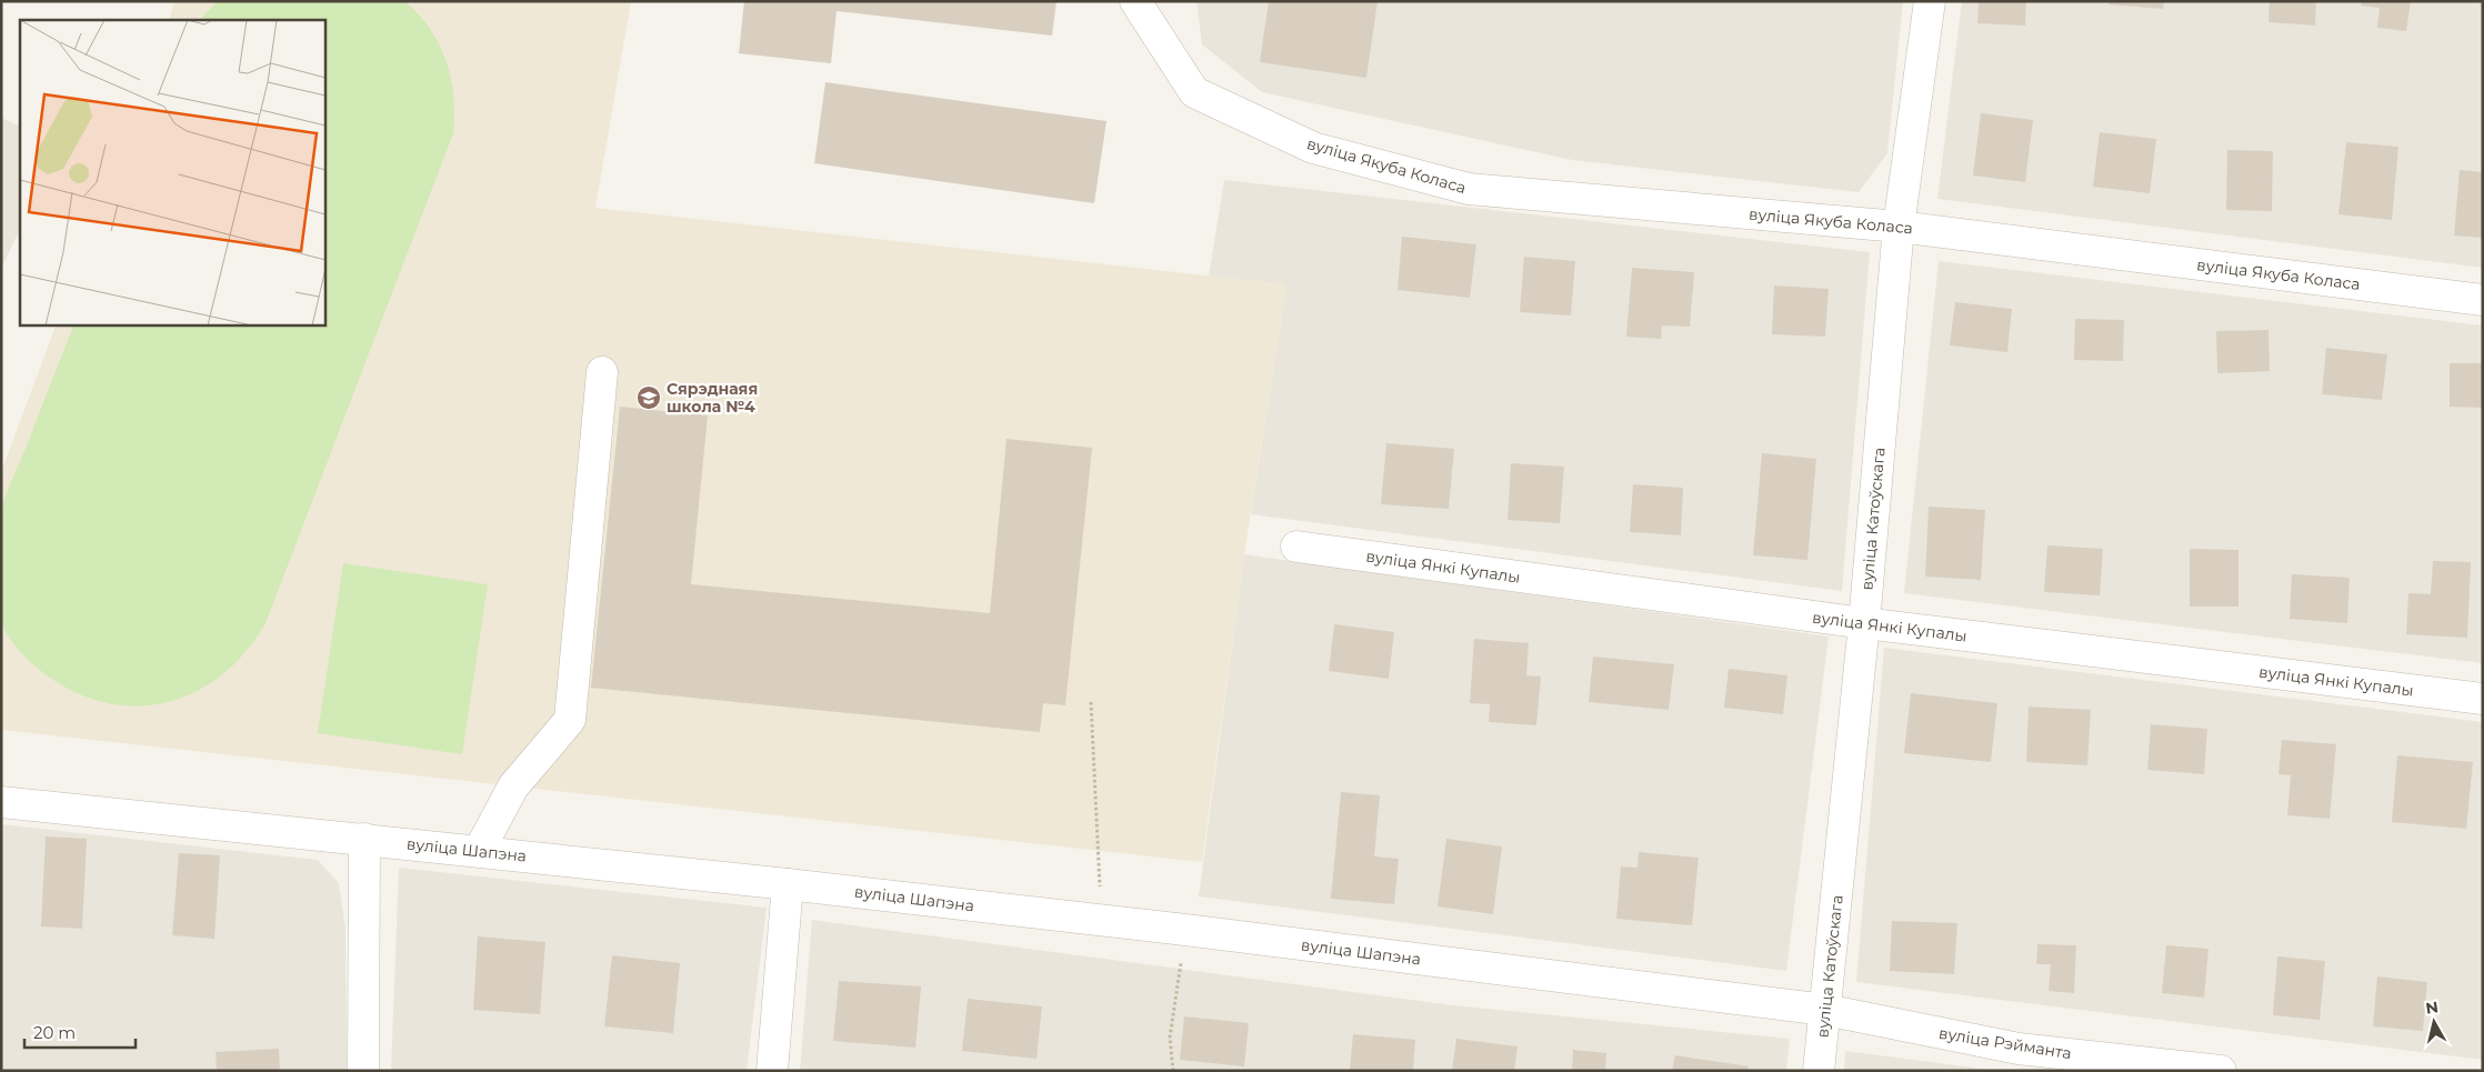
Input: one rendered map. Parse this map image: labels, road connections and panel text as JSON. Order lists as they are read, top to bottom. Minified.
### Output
{"streets":{"street":["вуліца Якуба Коласа","вуліца Катоўскага","вуліца Янкі Купалы","вуліца Шапэна","вуліца Рэйманта"]},"crossings":[["вуліца Якуба Коласа","вуліца Катоўскага"],["вуліца Катоўскага","вуліца Янкі Купалы"],["вуліца Катоўскага","вуліца Шапэна"],["вуліца Катоўскага","вуліца Рэйманта"],["вуліца Шапэна","вуліца Рэйманта"]],"places":{"school or university":["Сярэднаяя школа №4"]},"scale_bar":"20 m","north":"top"}
